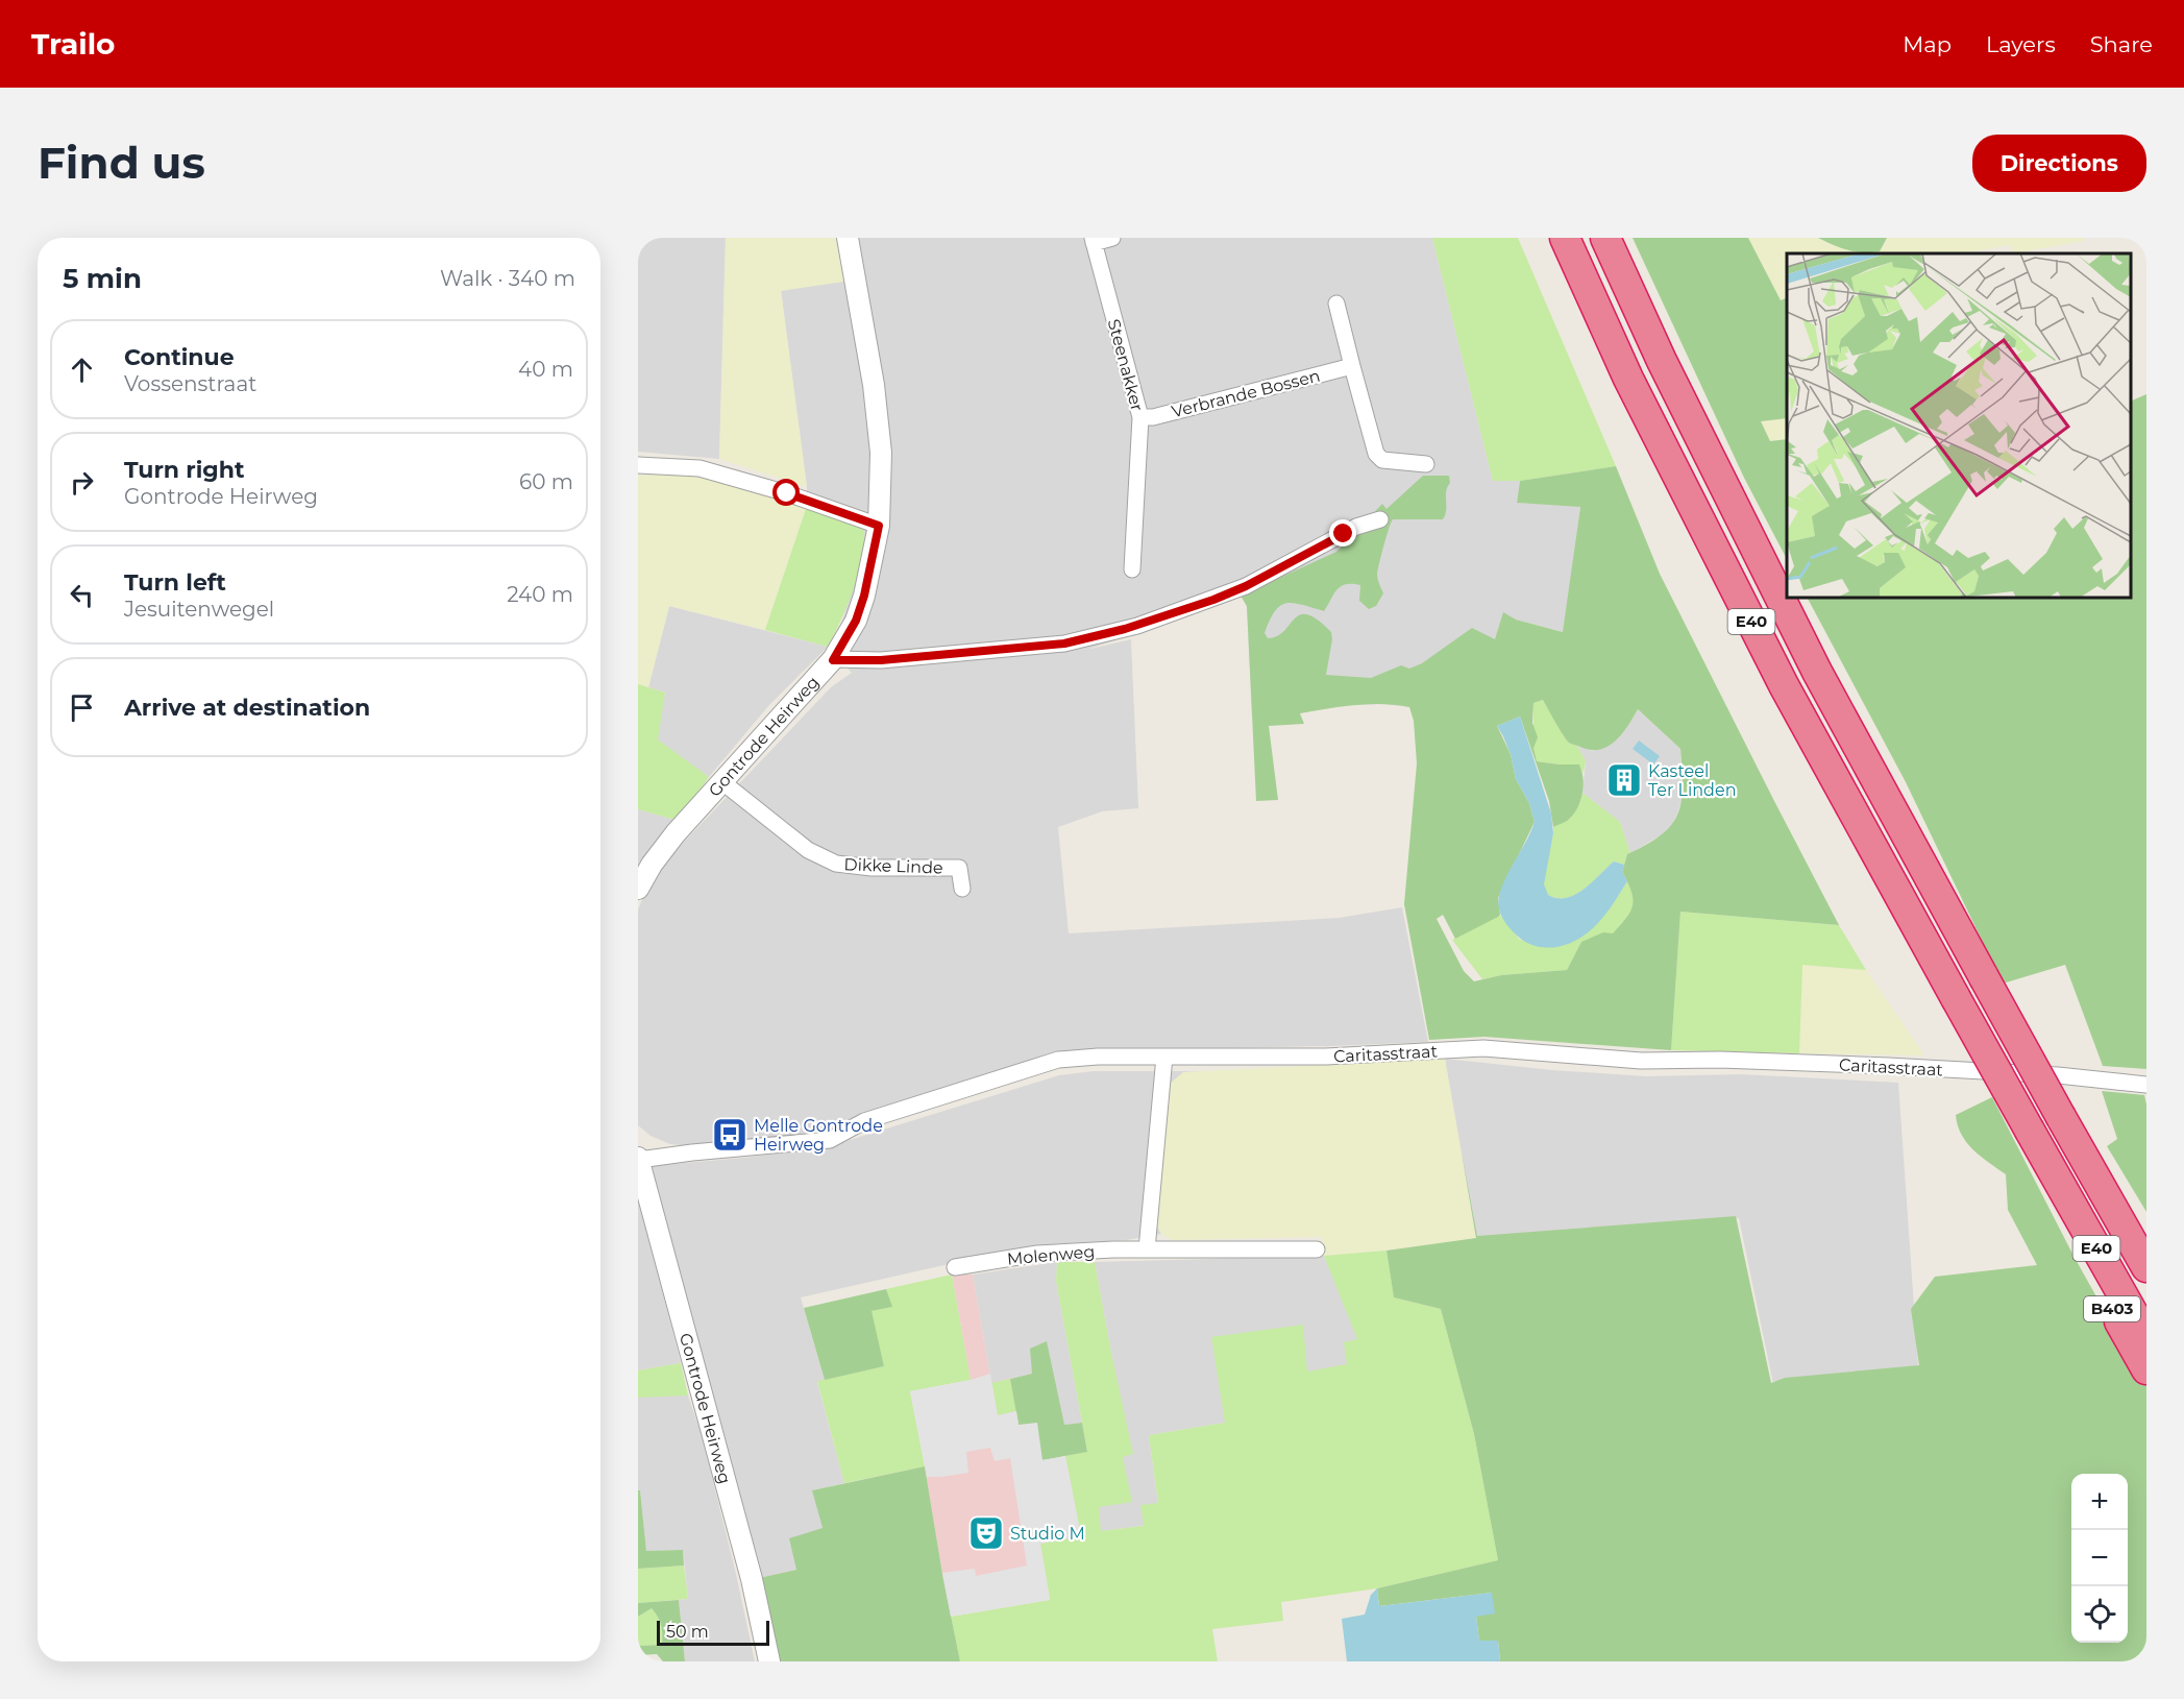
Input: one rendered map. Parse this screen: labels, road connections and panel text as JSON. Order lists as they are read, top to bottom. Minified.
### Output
{"streets":{"highway":["E40","B403"],"street":["Steenakker","Verbrande Bossen","Gontrode Heirweg","Dikke Linde","Caritasstraat","Molenweg"]},"crossings":[["Steenakker","Verbrande Bossen"],["E40","B403"],["Gontrode Heirweg","Dikke Linde"],["Gontrode Heirweg","Caritasstraat"]],"places":{"building":["Kasteel Ter Linden"],"bus stop":["Melle Gontrode Heirweg"],"theatre":["Studio M"]},"scale_bar":"50 m","page":{"header":"Trailo","nav":["Map","Layers","Share"],"buttons":"Directions","title":"Find us","heading":["5 min","Walk · 340 m"],"list":[["Continue","Vossenstraat","40 m"],["Turn right","Gontrode Heirweg","60 m"],["Turn left","Jesuitenwegel","240 m"],"Arrive at destination"],"map_buttons":["+","−"],"scale":"50 m"}}
